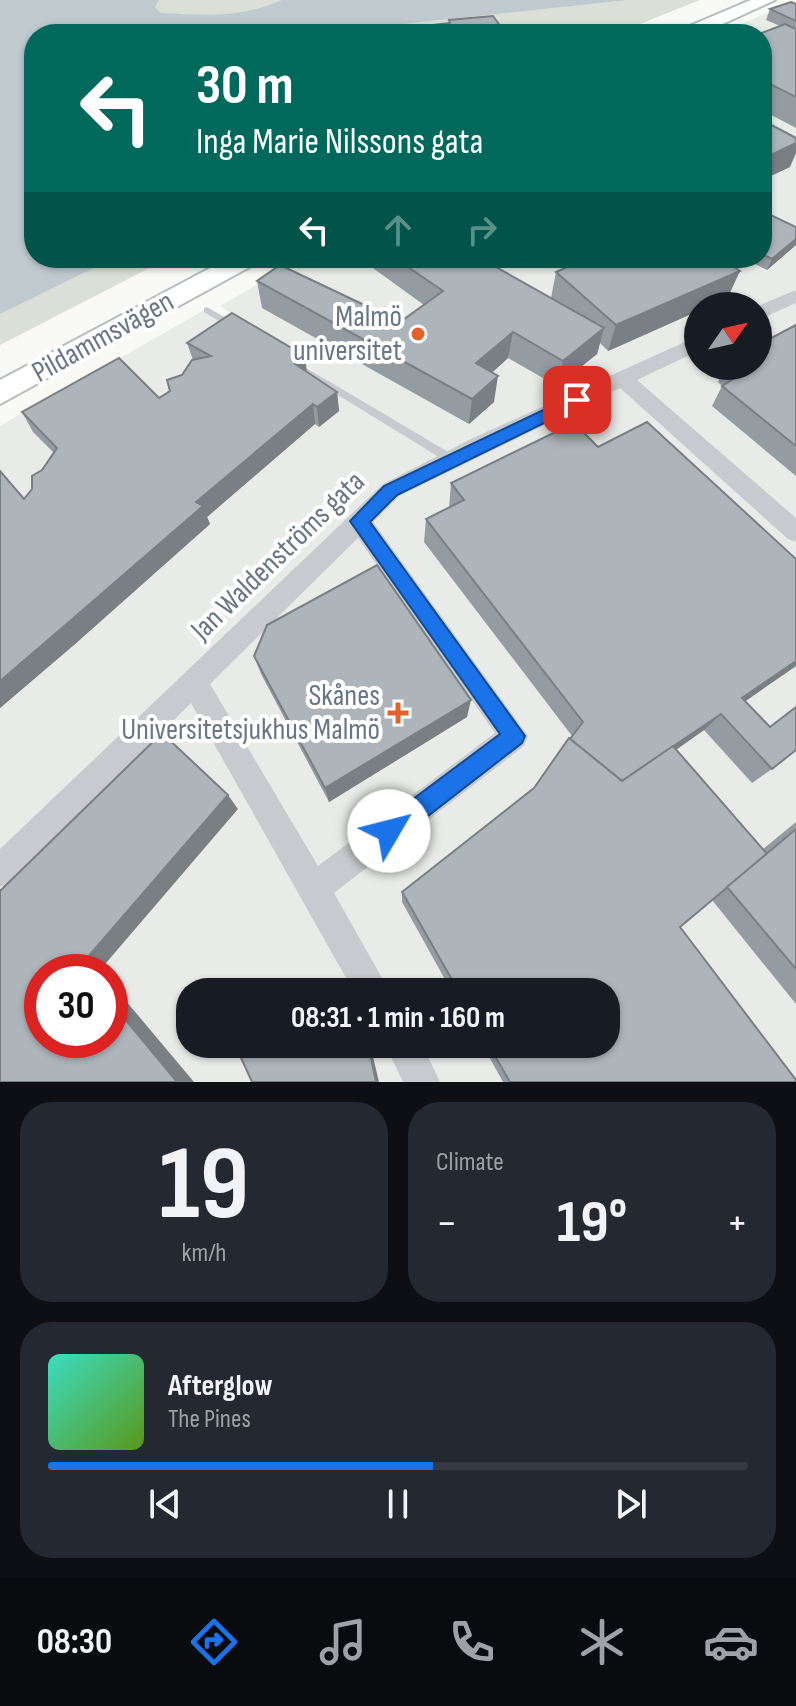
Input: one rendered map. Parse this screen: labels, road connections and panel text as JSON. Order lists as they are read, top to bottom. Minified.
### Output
{"streets":{"main road":["Pildammsvägen"],"street":["Jan Waldenströms gata"]},"places":{"other":["Malmö universitet"],"health":["Skånes Universitetsjukhus Malmö"]},"north":"top right","page":{"turn":["30 m","Inga Marie Nilssons gata"],"limit":"30","trip":"08:31 · 1 min · 160 m","tile":[["19","km/h"],"Climate"],"heat":["−","19°","+"],"song":["Afterglow","The Pines"],"tabs":"08:30"}}
